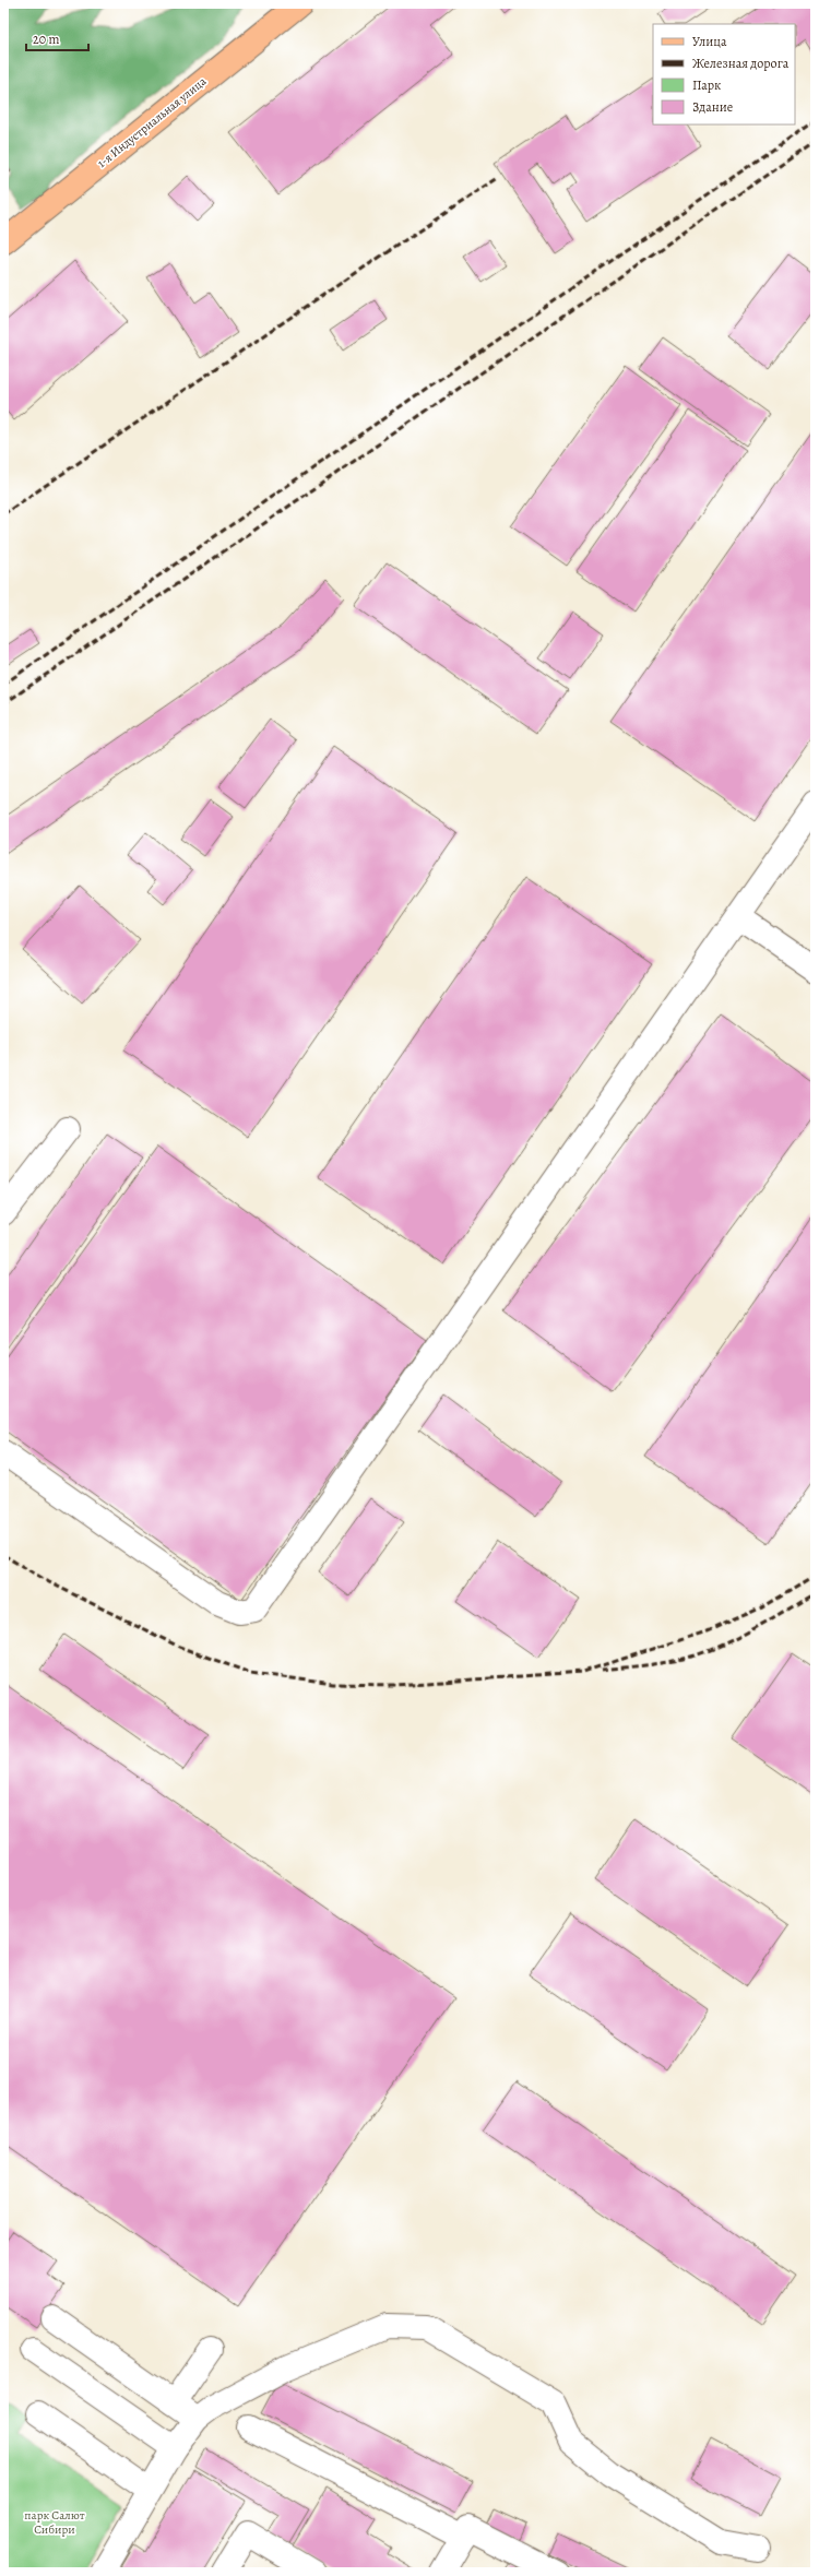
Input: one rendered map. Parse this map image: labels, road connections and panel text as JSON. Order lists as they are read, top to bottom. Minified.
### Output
{"streets":{"main road":["1-я Индустриальная улица"]},"parks":["парк Салют Сибири"],"legend":["Улица","Железная дорога","Парк","Здание"],"scale_bar":"20 m"}
